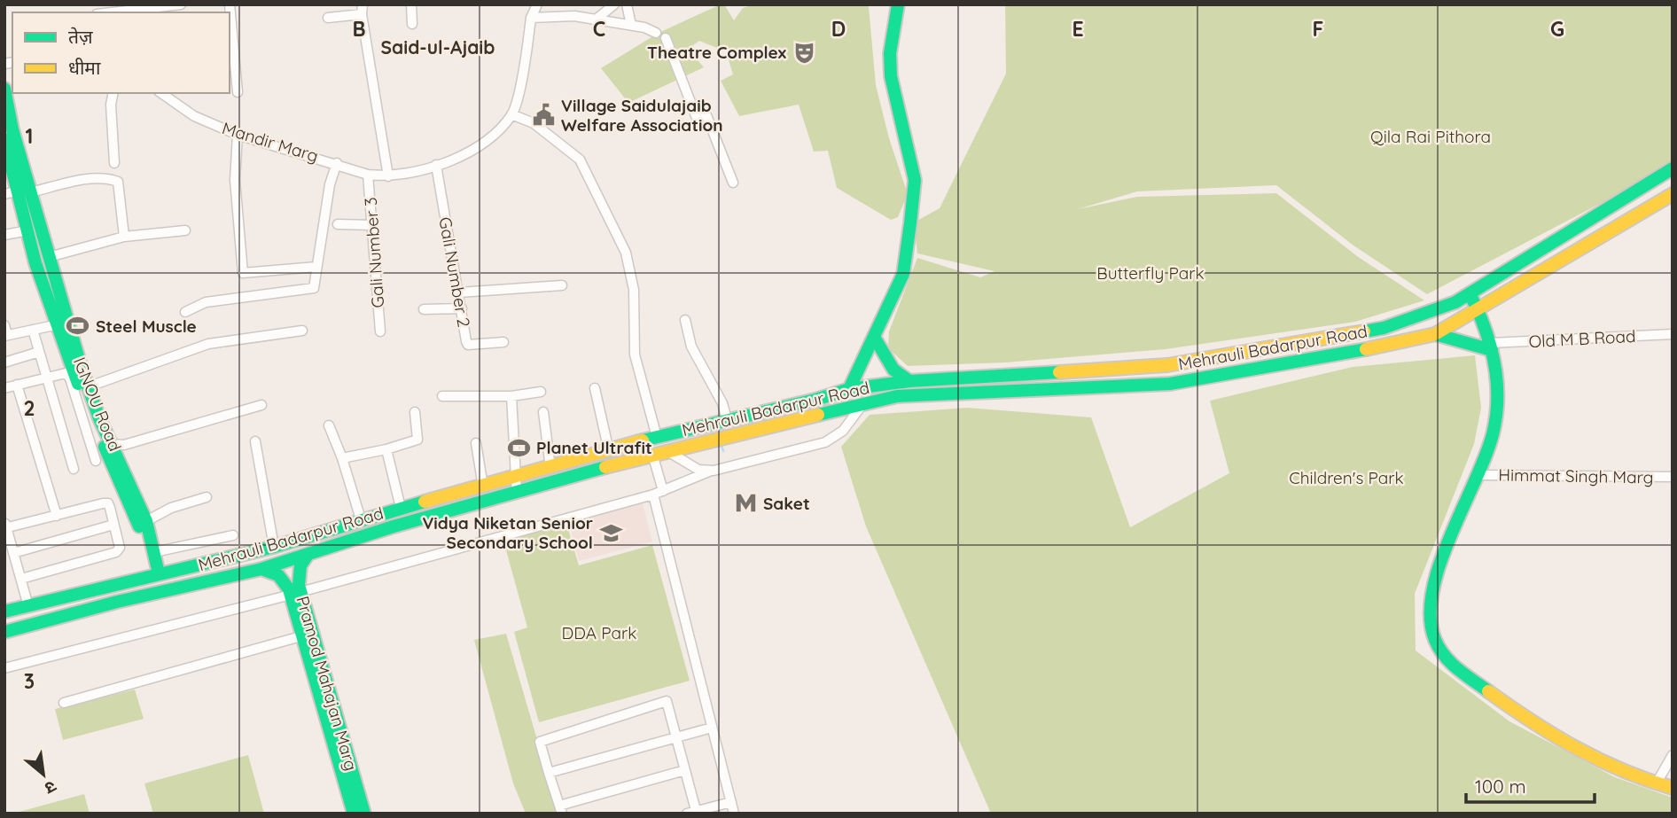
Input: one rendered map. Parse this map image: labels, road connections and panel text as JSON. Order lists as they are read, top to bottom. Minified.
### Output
{"streets":{"main road":["Mehrauli Badarpur Road","IGNOU Road","Pramod Mahajan Marg"],"street":["Mandir Marg","Gali Number 3","Gali Number 2","Old M B Road","Himmat Singh Marg"]},"crossings":[["Mandir Marg","Gali Number 3"],["Mandir Marg","Gali Number 2"],["Mehrauli Badarpur Road","IGNOU Road"],["Mehrauli Badarpur Road","Pramod Mahajan Marg"]],"districts":["Said-ul-Ajaib"],"parks":["Qila Rai Pithora","Butterfly Park","Children's Park","DDA Park"],"places":{"theatre":["Theatre Complex"],"public building":["Village Saidulajaib Welfare Association"],"sports":["Steel Muscle","Planet Ultrafit"],"metro station":["Saket"],"school or university":["Vidya Niketan Senior Secondary School"]},"legend":["तेज़","धीमा"],"scale_bar":"100 m","north":"bottom right","grid":{"columns":["B","C","D","E","F","G"],"rows":["1","2","3"]}}
